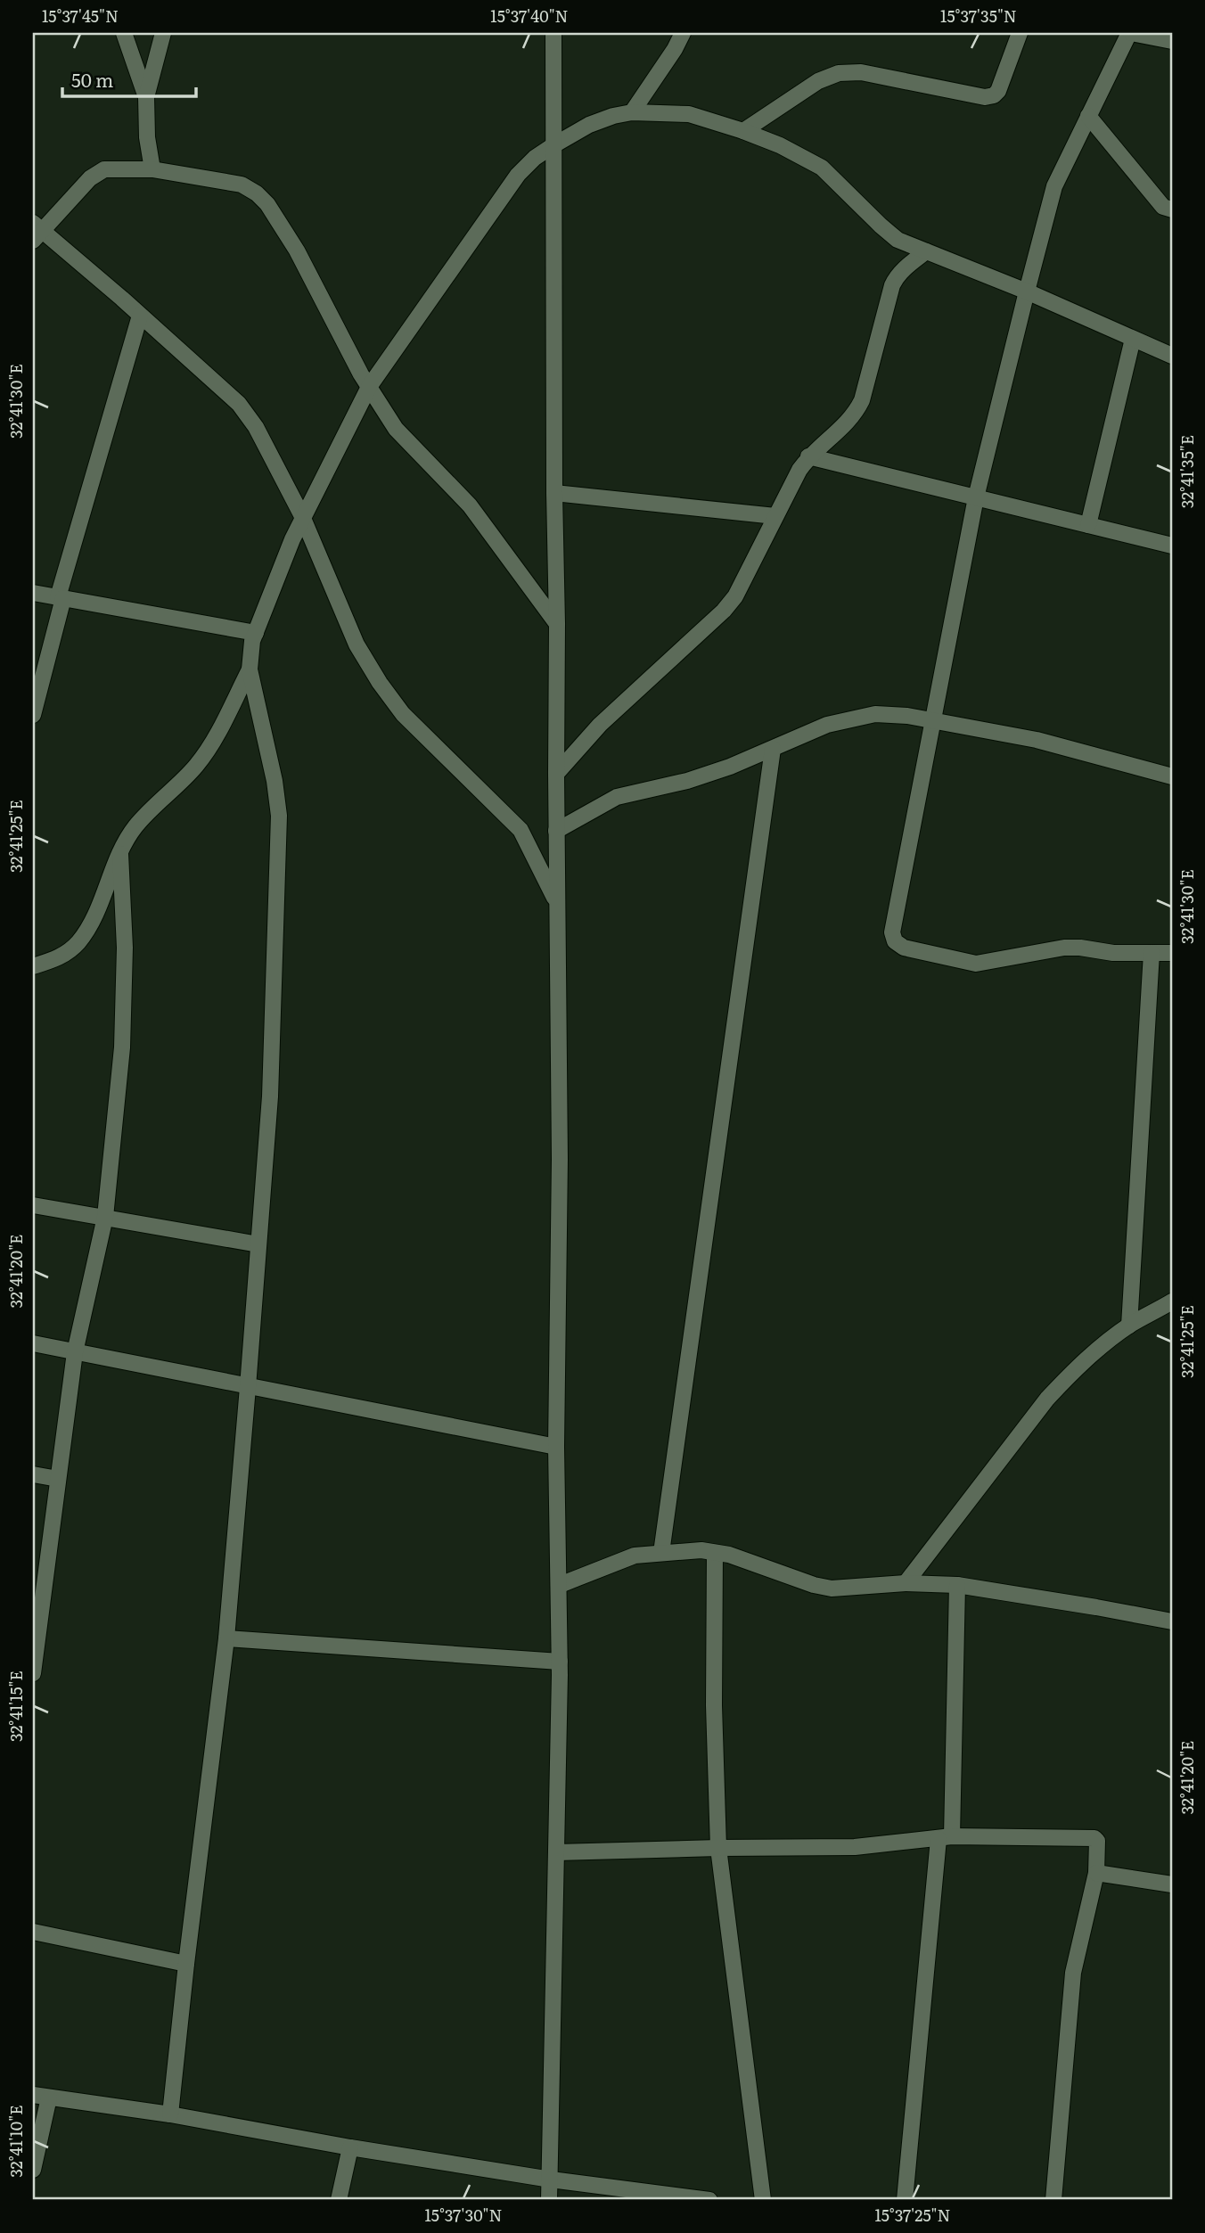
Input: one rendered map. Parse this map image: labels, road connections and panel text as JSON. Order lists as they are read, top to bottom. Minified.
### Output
{"scale_bar":"50 m","coordinates":["15°37'45\"N","15°37'40\"N","15°37'35\"N","32°41'30\"E","32°41'35\"E","32°41'25\"E","32°41'20\"E","32°41'15\"E","32°41'10\"E","15°37'30\"N","15°37'25\"N"]}
